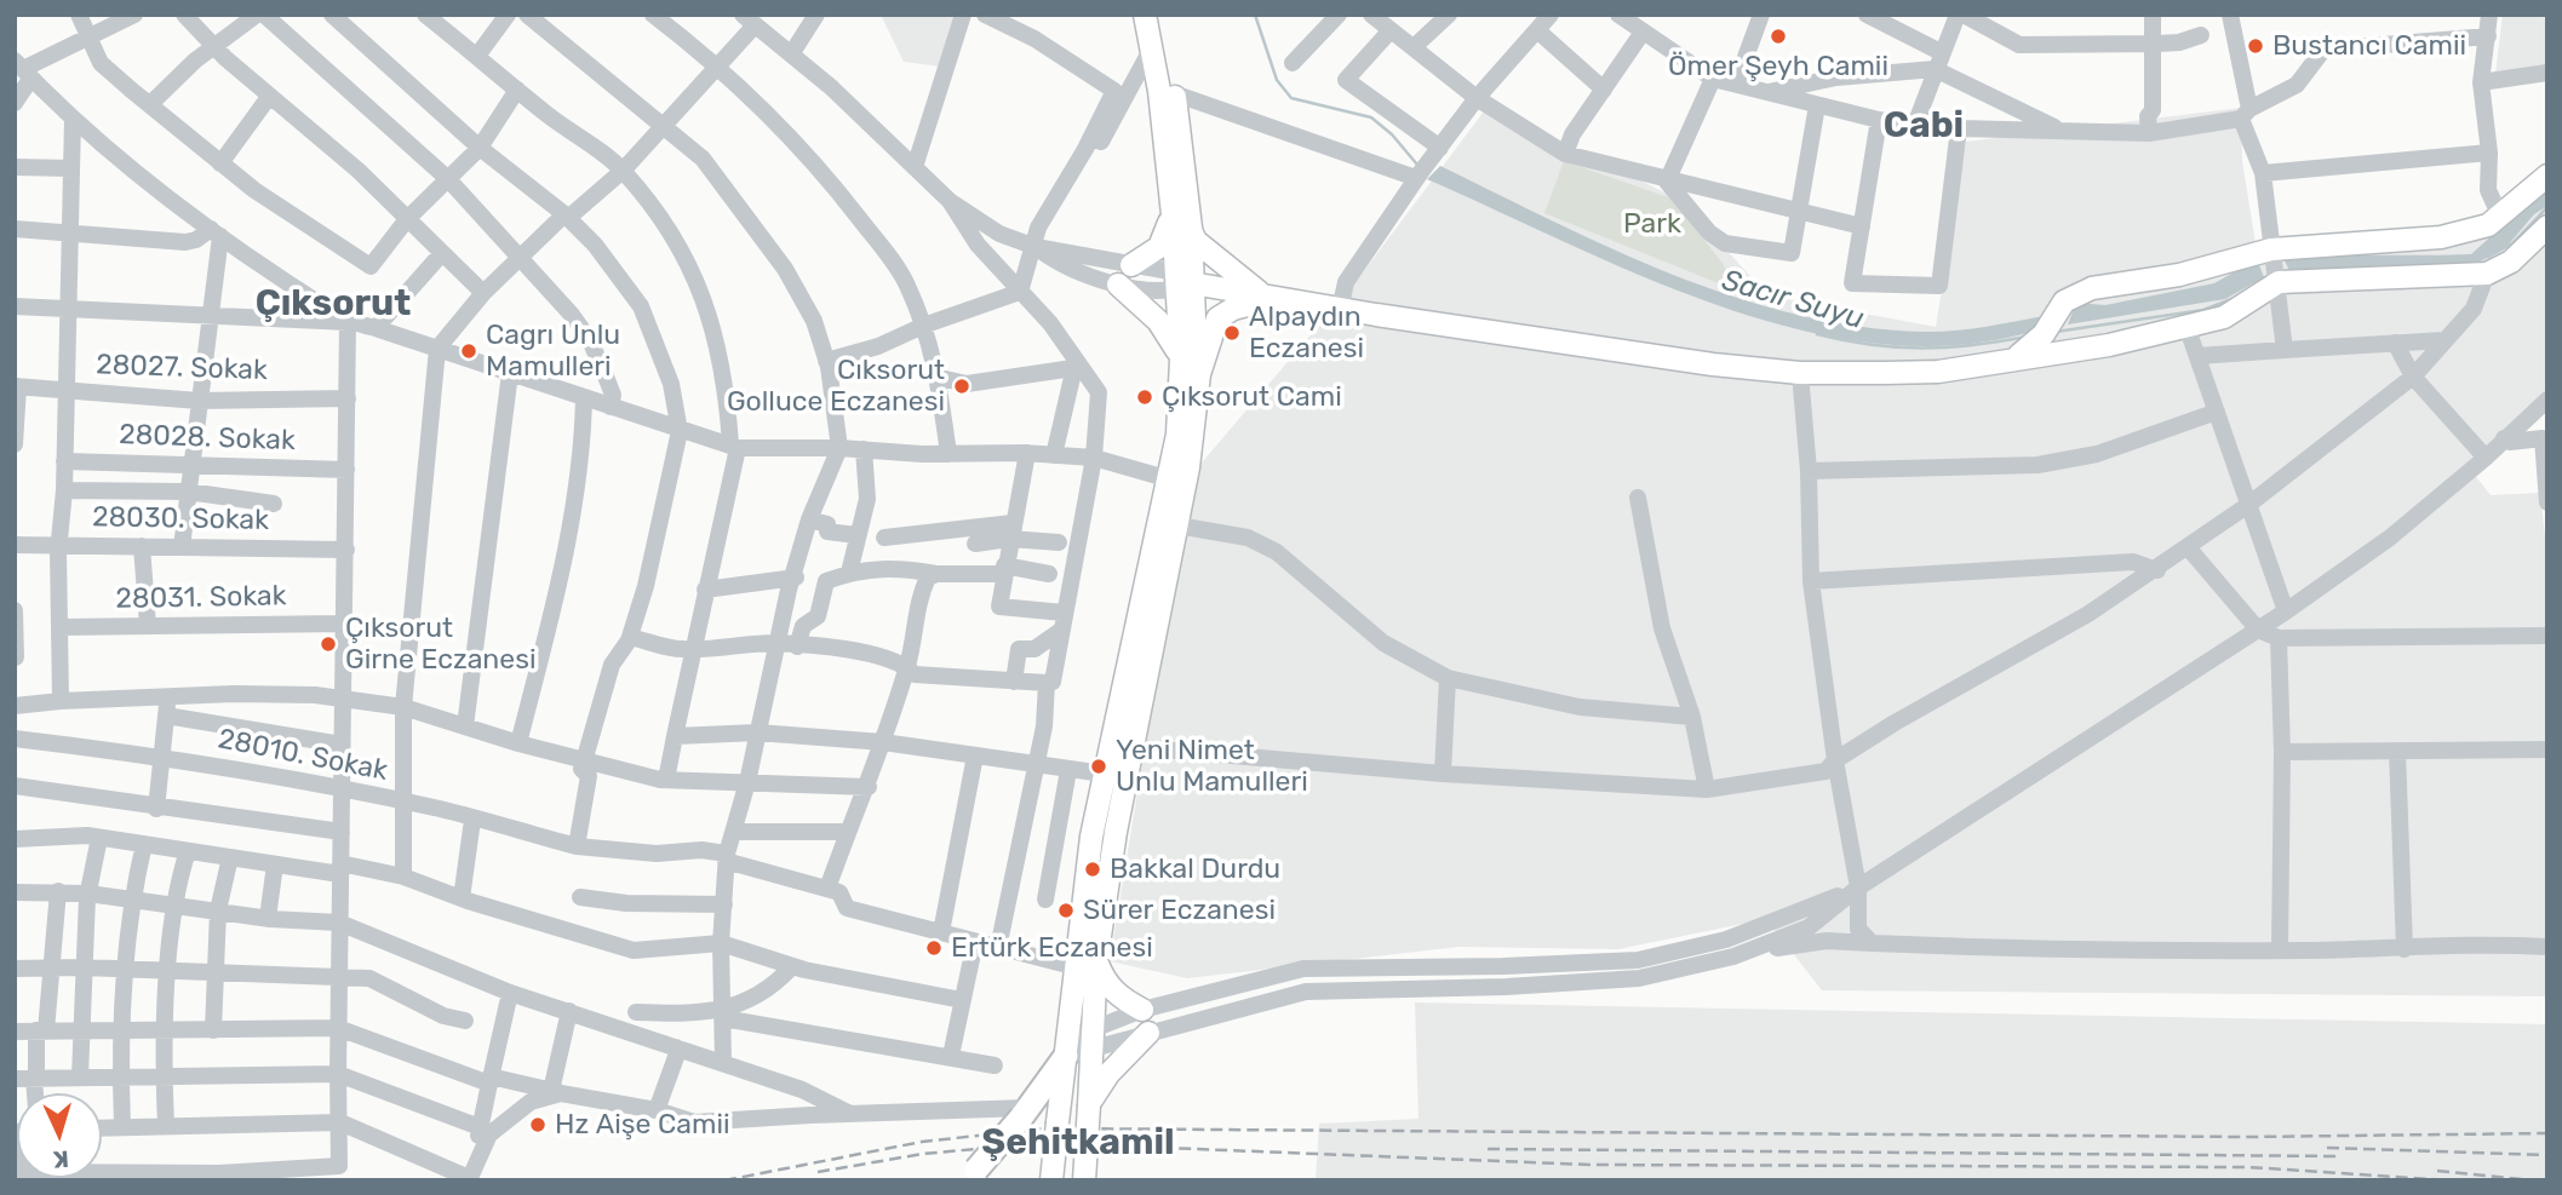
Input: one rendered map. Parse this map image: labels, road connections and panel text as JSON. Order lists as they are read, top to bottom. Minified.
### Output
{"streets":{"street":["28027. Sokak","28028. Sokak","28030. Sokak","28031. Sokak","28010. Sokak"]},"districts":["Cabi","Çıksorut","Şehitkamil"],"water":["Sacır Suyu"],"parks":["Park"],"places":["Ömer Şeyh Camii","Bustancı Camii","Alpaydın Eczanesi","Cagrı Unlu Mamulleri","Cıksorut Golluce Eczanesi","Çıksorut Cami","Çıksorut Girne Eczanesi","Yeni Nimet Unlu Mamulleri","Bakkal Durdu","Sürer Eczanesi","Ertürk Eczanesi","Hz Aişe Camii"],"north":"bottom"}
